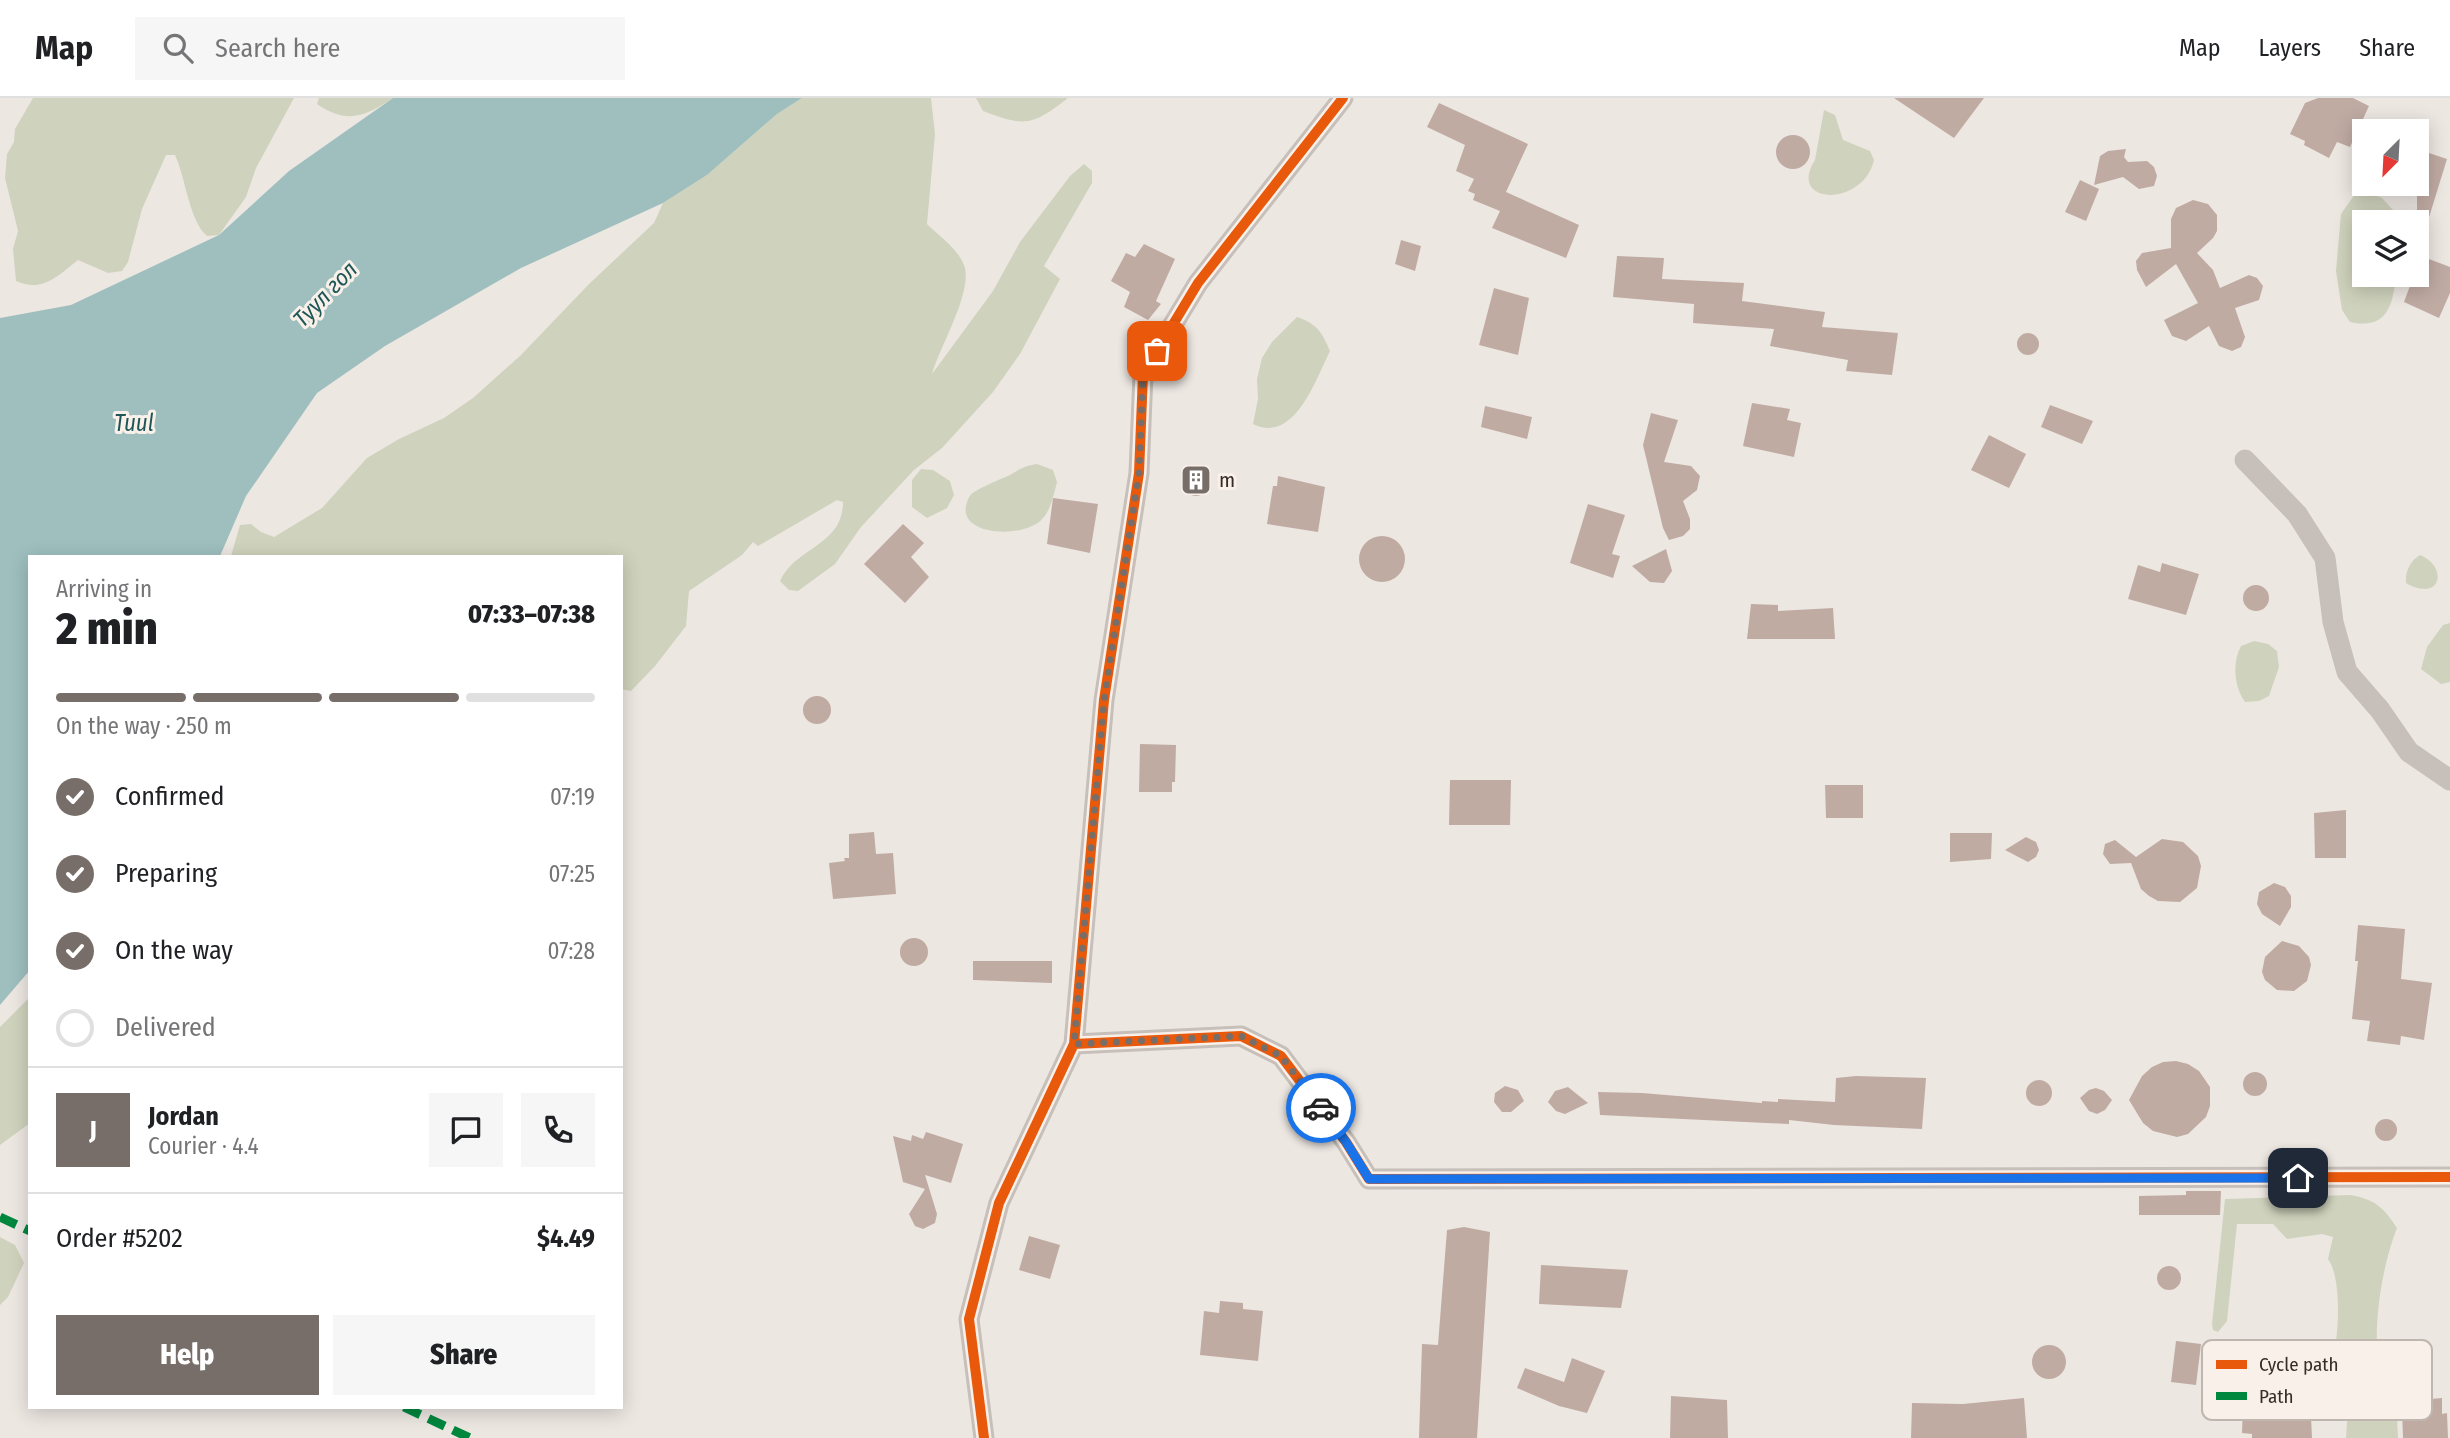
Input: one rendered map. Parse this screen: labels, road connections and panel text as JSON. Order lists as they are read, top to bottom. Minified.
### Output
{"water":["Туул гол","Tuul"],"places":{"building":["m"]},"legend":["Cycle path","Path"],"north":"bottom left","page":{"header":"Map","search":"Search here","nav":["Map","Layers","Share"],"heading":["2 min","Arriving in","07:33–07:38"],"panel":["Jordan","Courier · 4.4","Order #5202","$4.49"],"bar":"On the way · 250 m","list":[["Confirmed","07:19"],["Preparing","07:25"],["On the way","07:28"],"Delivered"],"round":"J","buttons":["Help","Share"]}}
